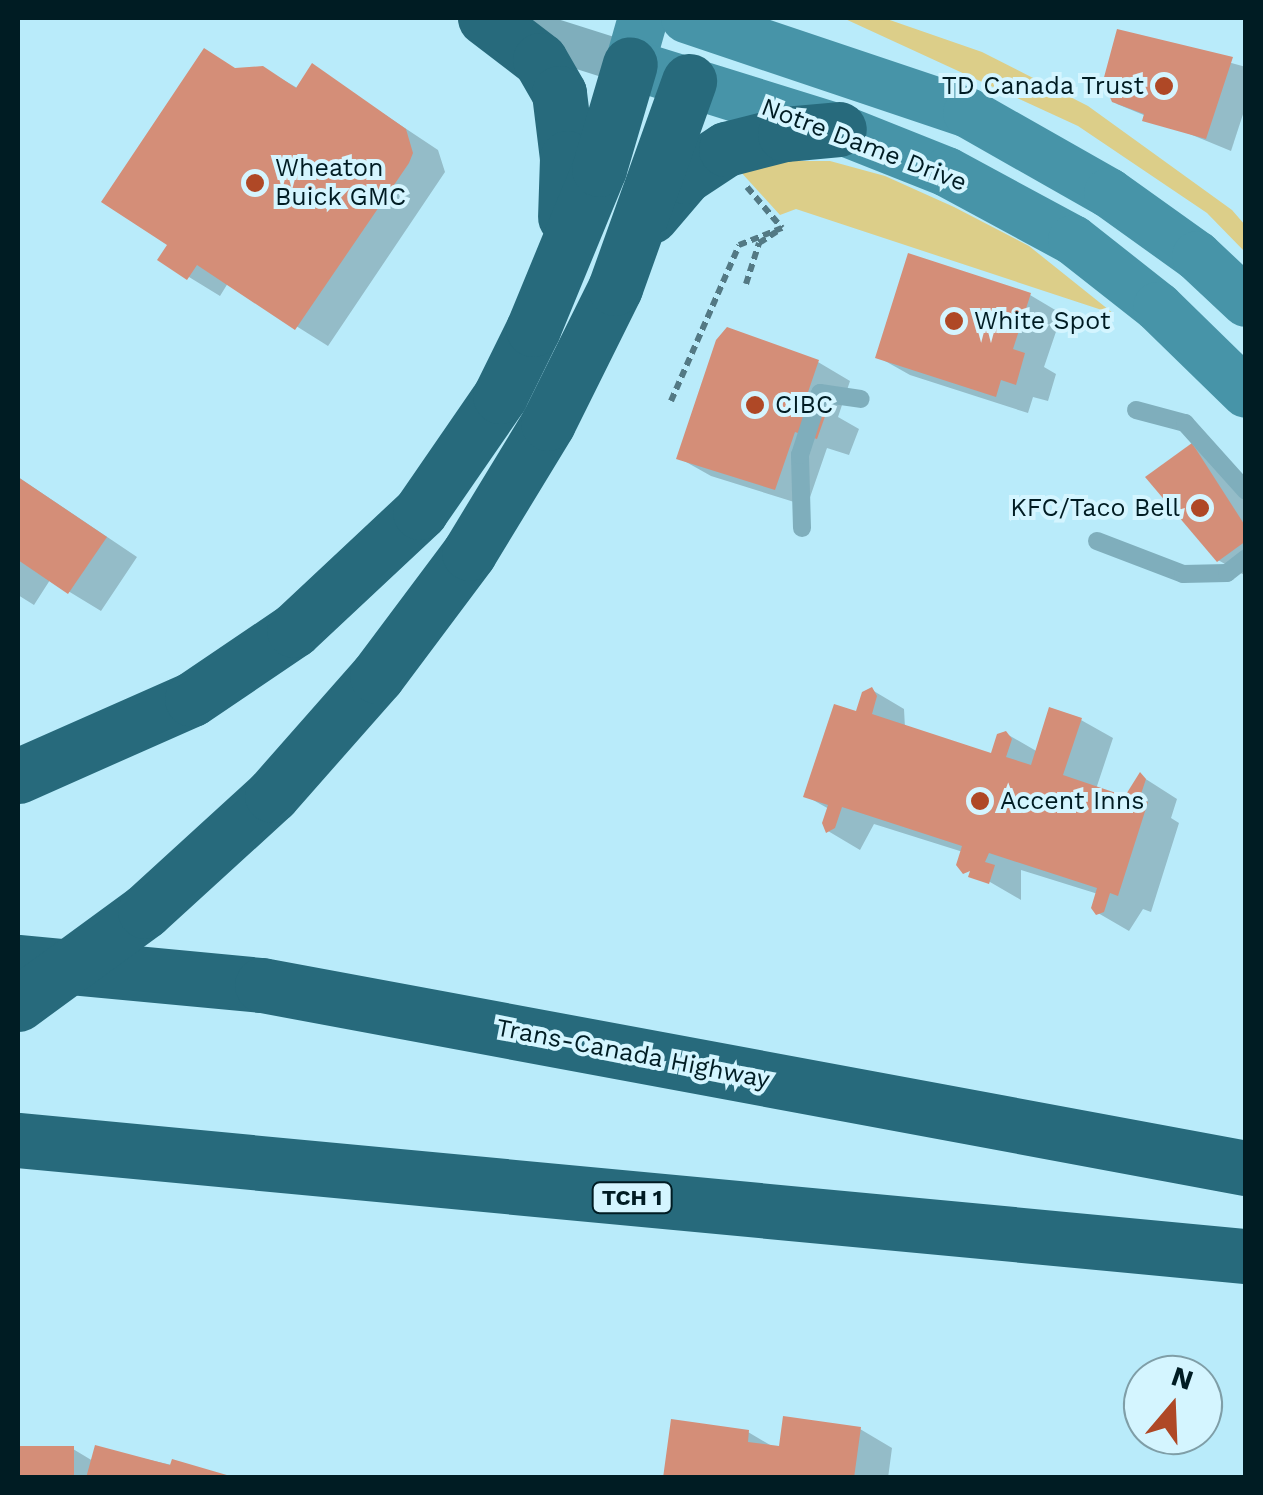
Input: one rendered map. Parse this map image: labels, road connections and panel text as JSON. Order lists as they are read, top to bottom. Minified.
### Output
{"streets":{"highway":["Trans-Canada Highway","TCH 1"],"main road":["Notre Dame Drive"]},"places":["TD Canada Trust","Wheaton Buick GMC","White Spot","CIBC","KFC/Taco Bell","Accent Inns"],"north":"top"}
